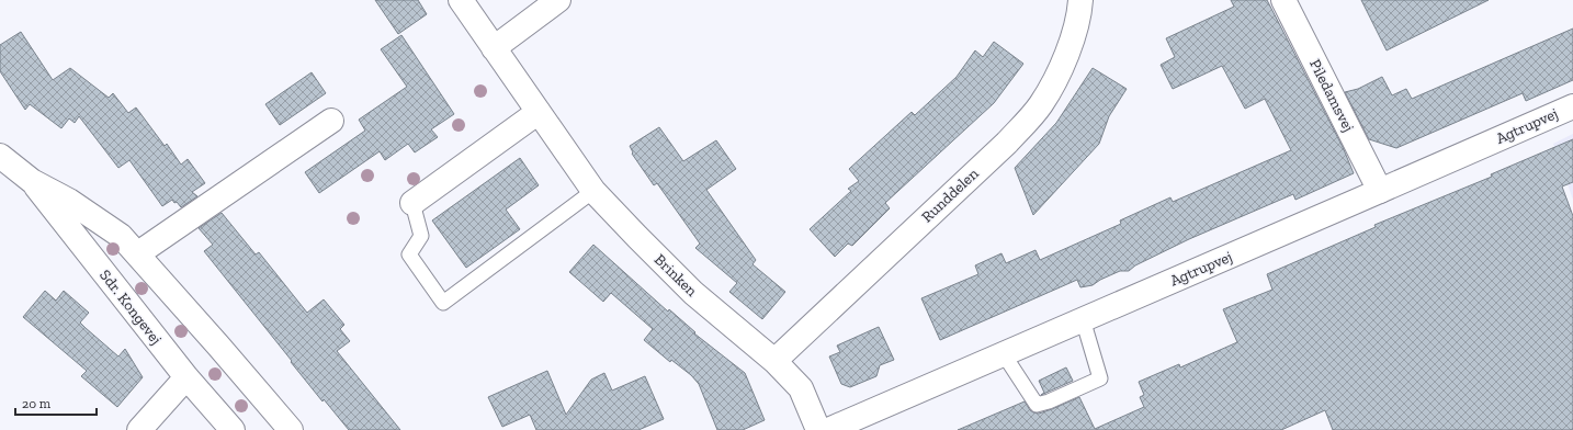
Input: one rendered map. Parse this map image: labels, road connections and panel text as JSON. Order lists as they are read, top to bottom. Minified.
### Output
{"streets":{"street":["Piledamsvej","Agtrupvej","Runddelen","Brinken","Sdr. Kongevej"]},"crossings":[["Piledamsvej","Agtrupvej"],["Runddelen","Brinken"]],"scale_bar":"20 m"}
